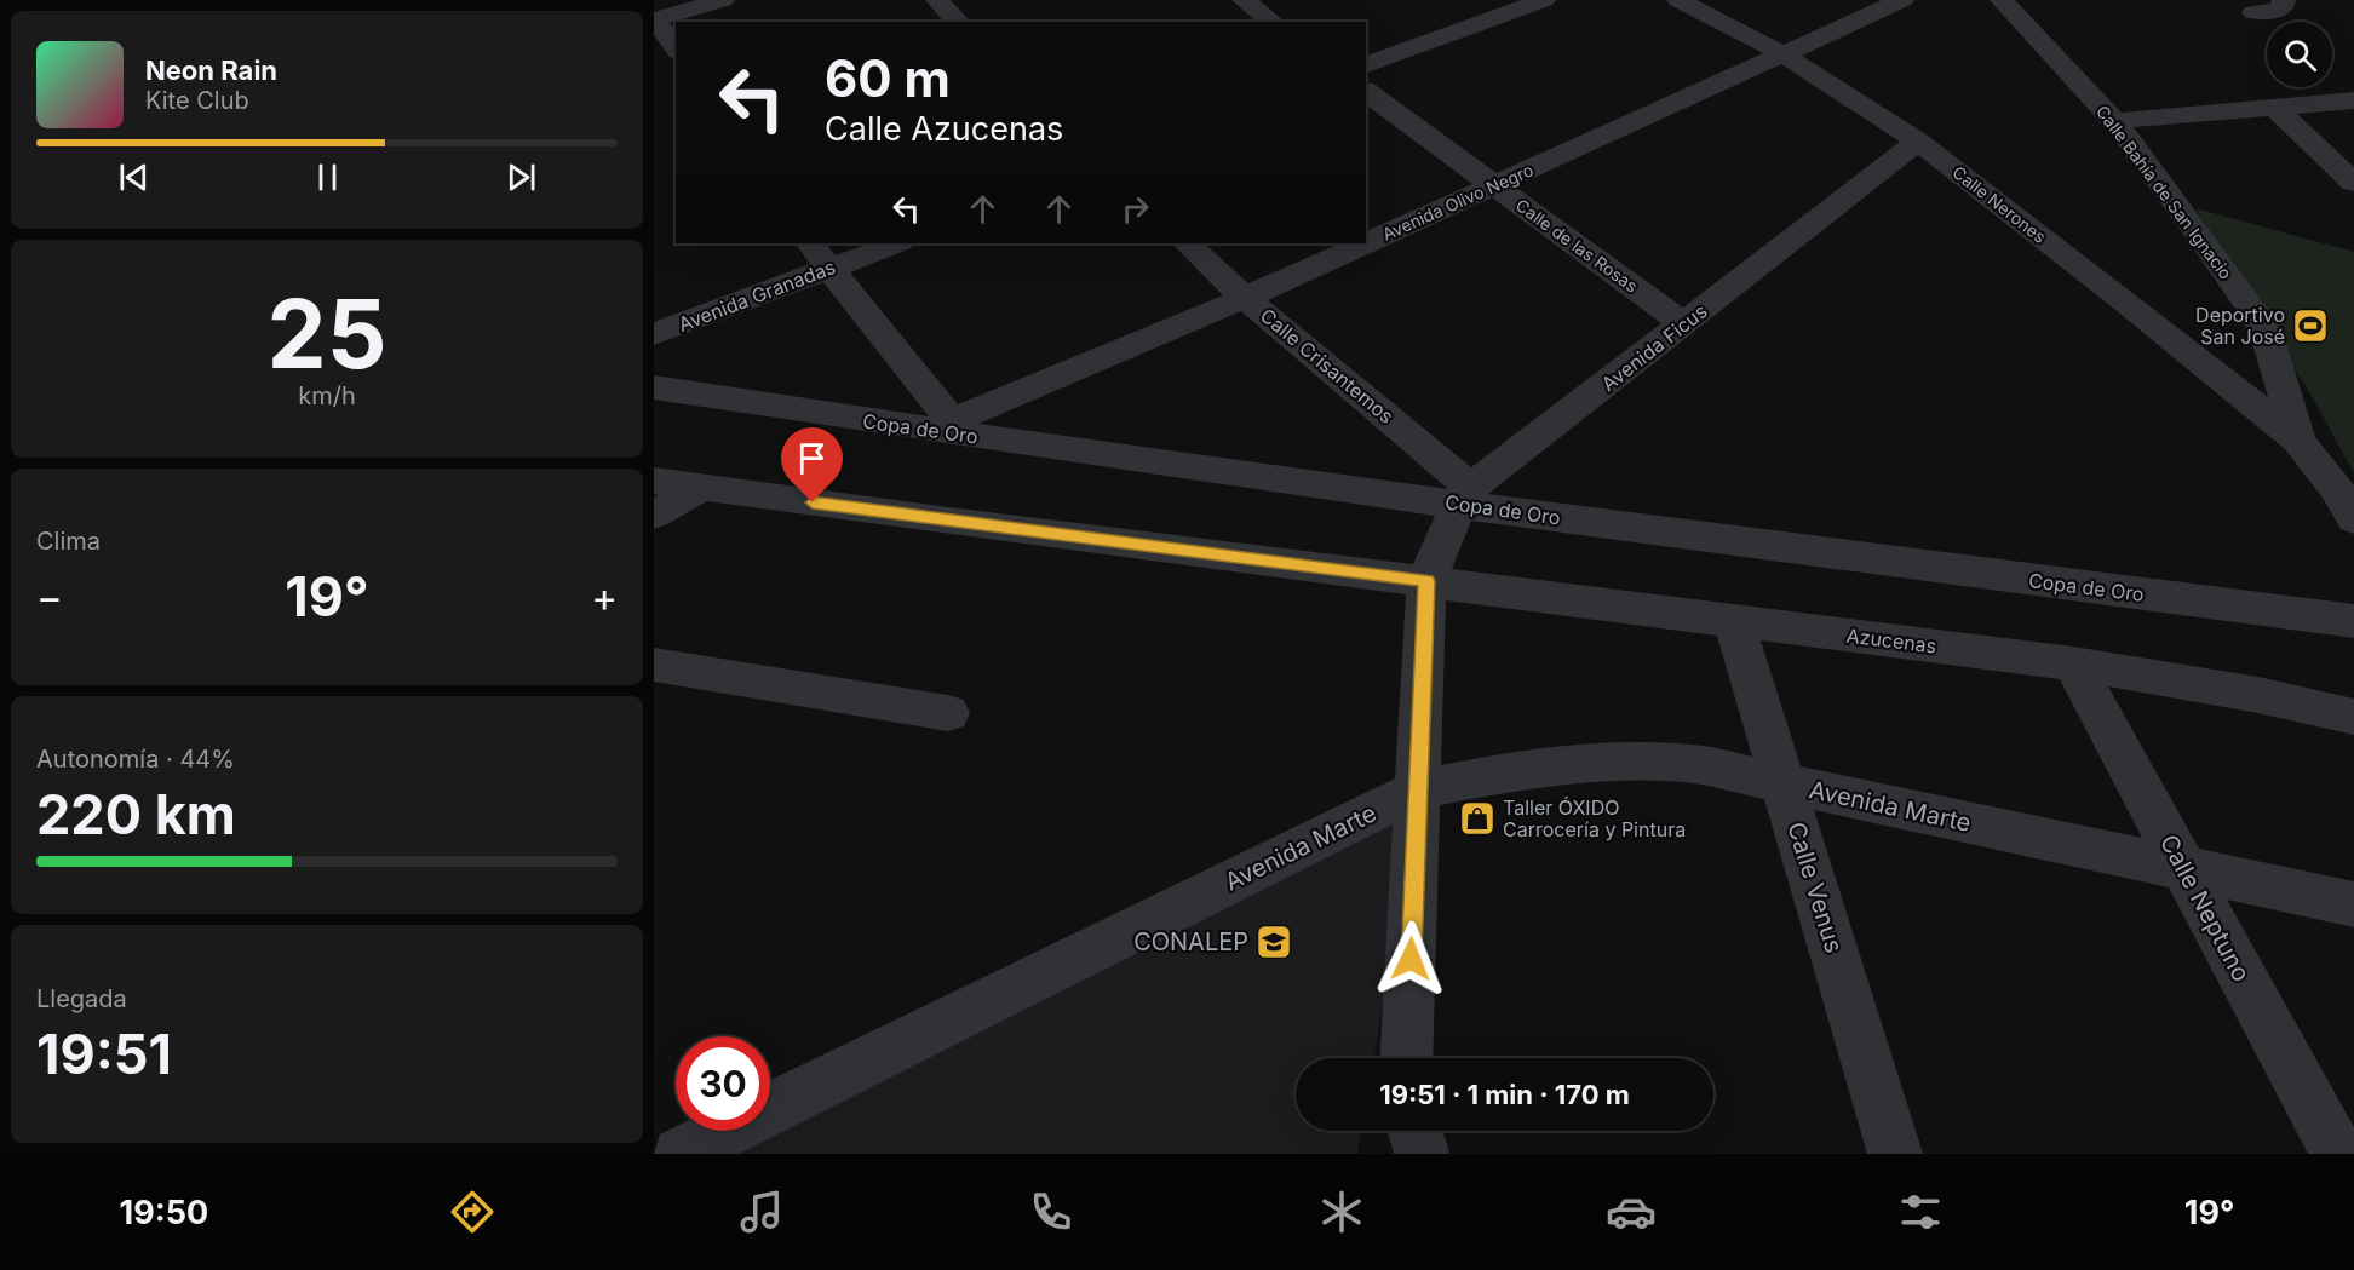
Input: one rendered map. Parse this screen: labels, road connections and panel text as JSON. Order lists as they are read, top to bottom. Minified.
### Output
{"streets":{"street":["Calle Bahía de San Ignacio","Avenida Olivo Negro","Calle Nerones","Calle de las Rosas","Avenida Granadas","Avenida Ficus","Calle Crisantemos","Copa de Oro","Azucenas","Avenida Marte","Calle Venus","Calle Neptuno"]},"crossings":[["Calle Bahía de San Ignacio","Calle Nerones"],["Avenida Olivo Negro","Calle Nerones"],["Avenida Olivo Negro","Calle de las Rosas"],["Avenida Olivo Negro","Calle Crisantemos"],["Avenida Olivo Negro","Copa de Oro"],["Calle Nerones","Avenida Ficus"],["Calle de las Rosas","Avenida Ficus"],["Avenida Ficus","Calle Crisantemos"],["Avenida Ficus","Copa de Oro"],["Avenida Ficus","Azucenas"],["Calle Crisantemos","Copa de Oro"],["Azucenas","Calle Venus"],["Azucenas","Calle Neptuno"],["Avenida Marte","Calle Venus"],["Avenida Marte","Calle Neptuno"]],"places":{"sports":["Deportivo San José"],"shop":["Taller ÓXIDO Carrocería y Pintura"],"school or university":["CONALEP"]},"page":{"turn":["60 m","Calle Azucenas"],"song":["Neon Rain","Kite Club"],"tile":[["25","km/h"],"Clima",["Autonomía · 44%","220 km"],["Llegada","19:51"]],"heat":["−","19°","+"],"limit":"30","trip":"19:51 · 1 min · 170 m","tabs":["19:50","19°"]}}
